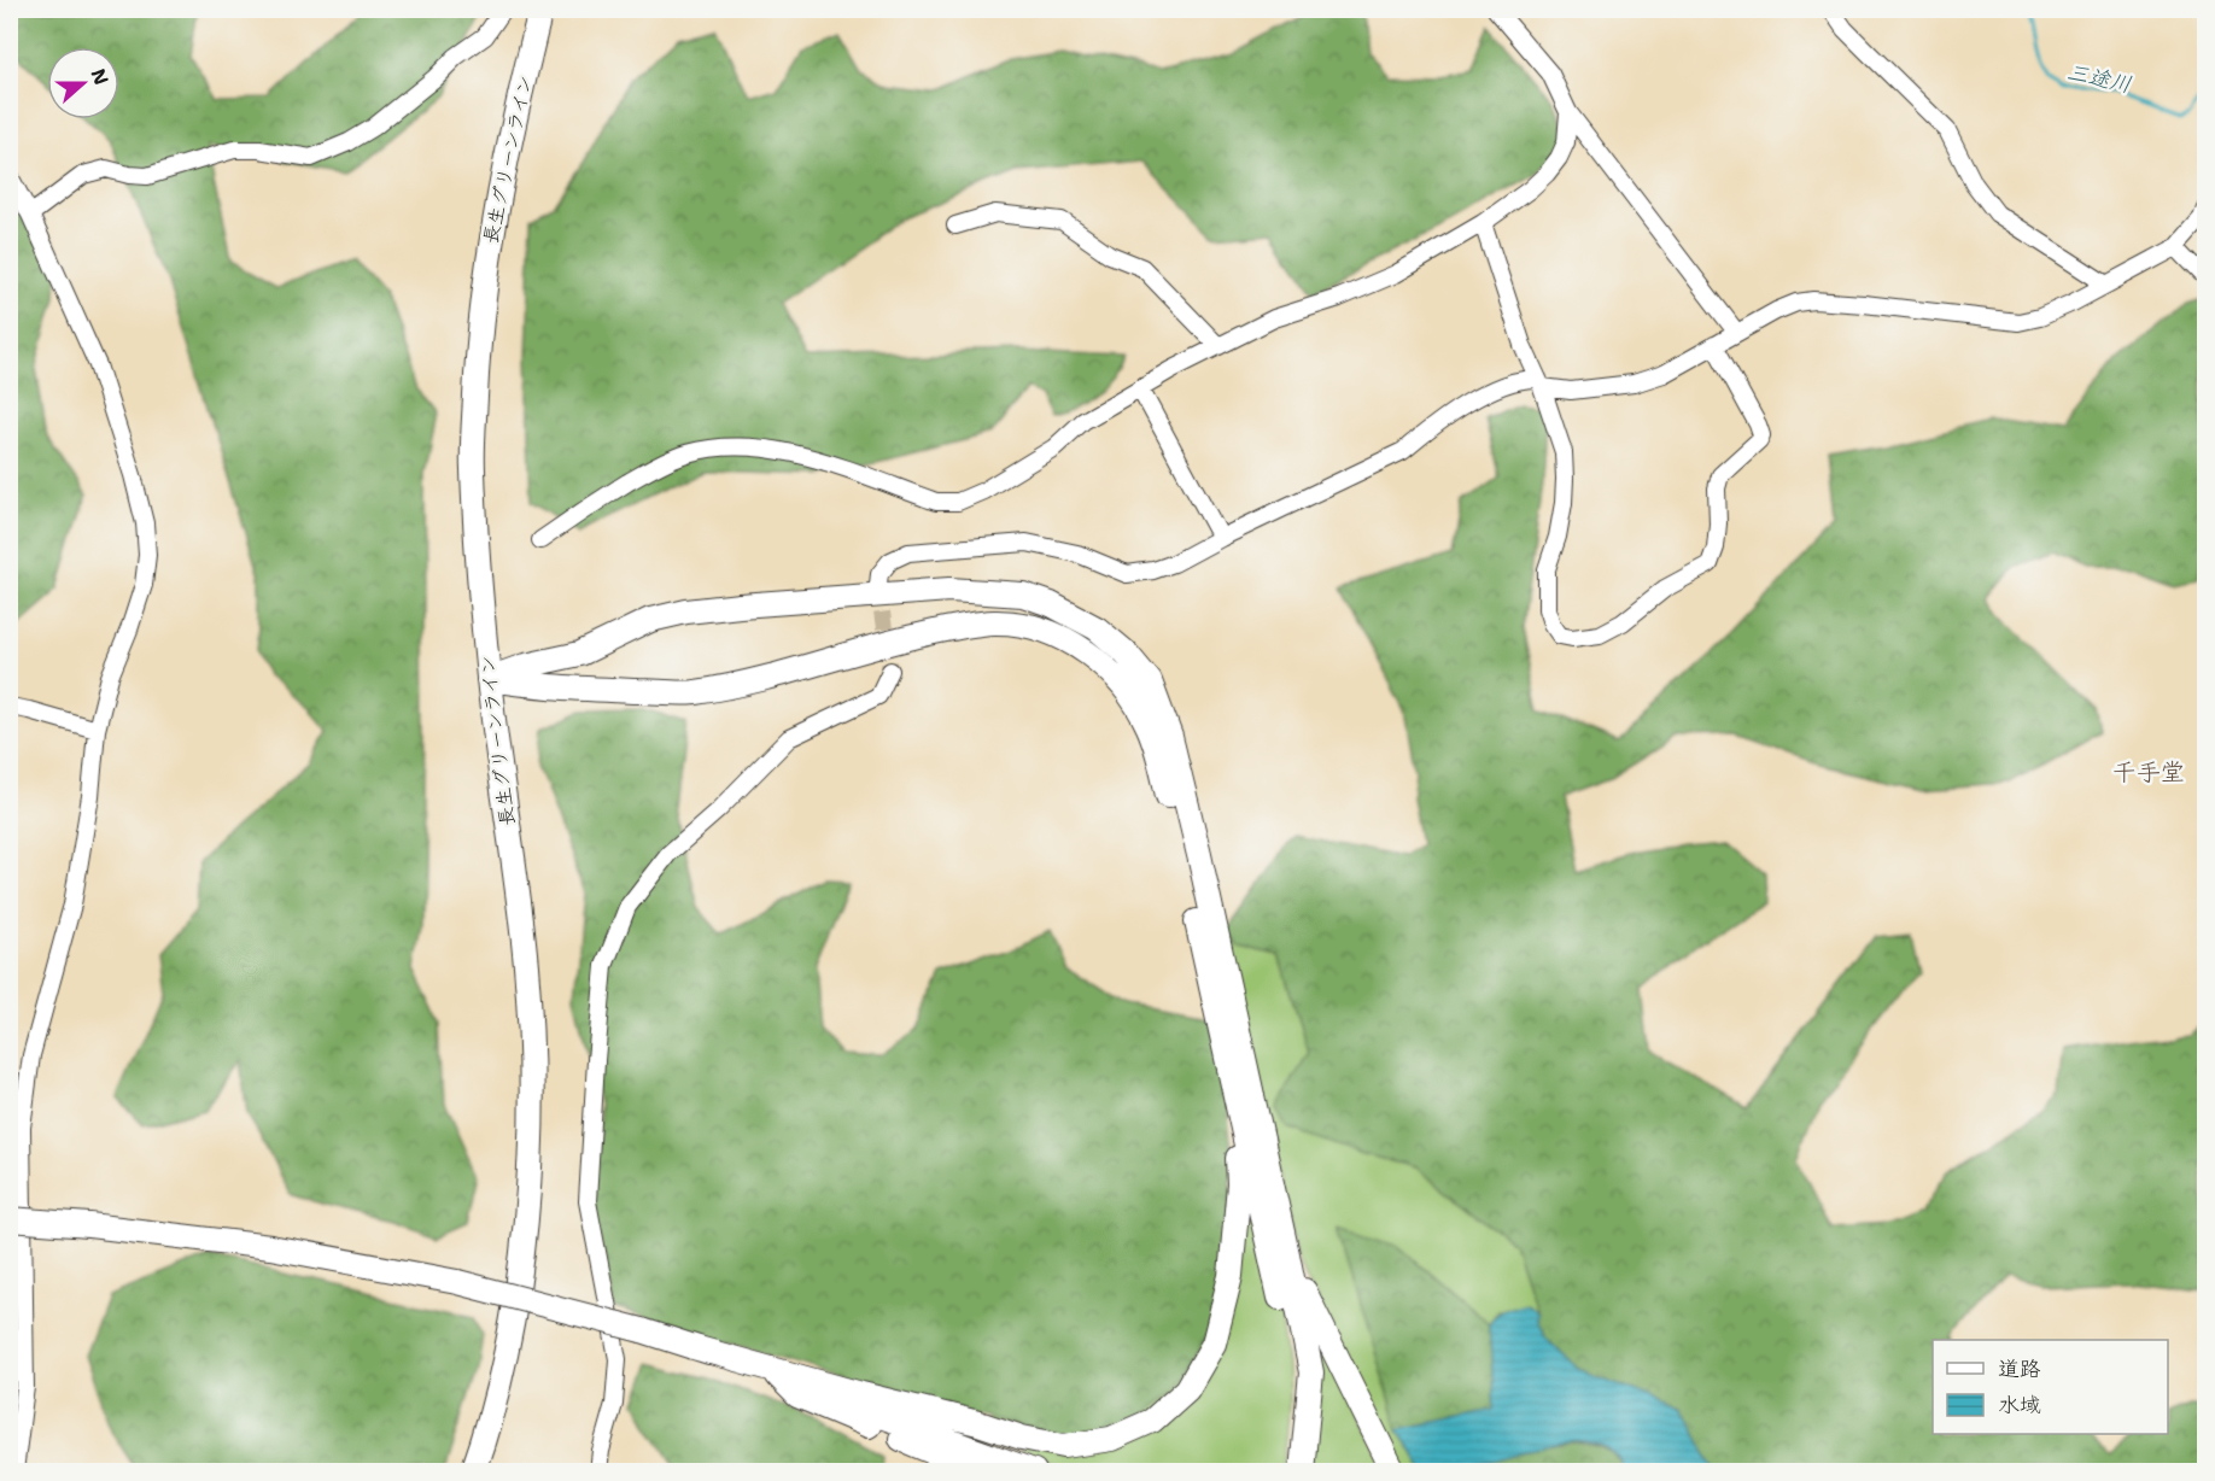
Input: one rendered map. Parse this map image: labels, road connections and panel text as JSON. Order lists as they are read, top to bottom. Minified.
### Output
{"streets":{"highway":["長生グリーンライン"]},"districts":["千手堂"],"water":["三途川"],"legend":["道路","水域"],"north":"right"}
